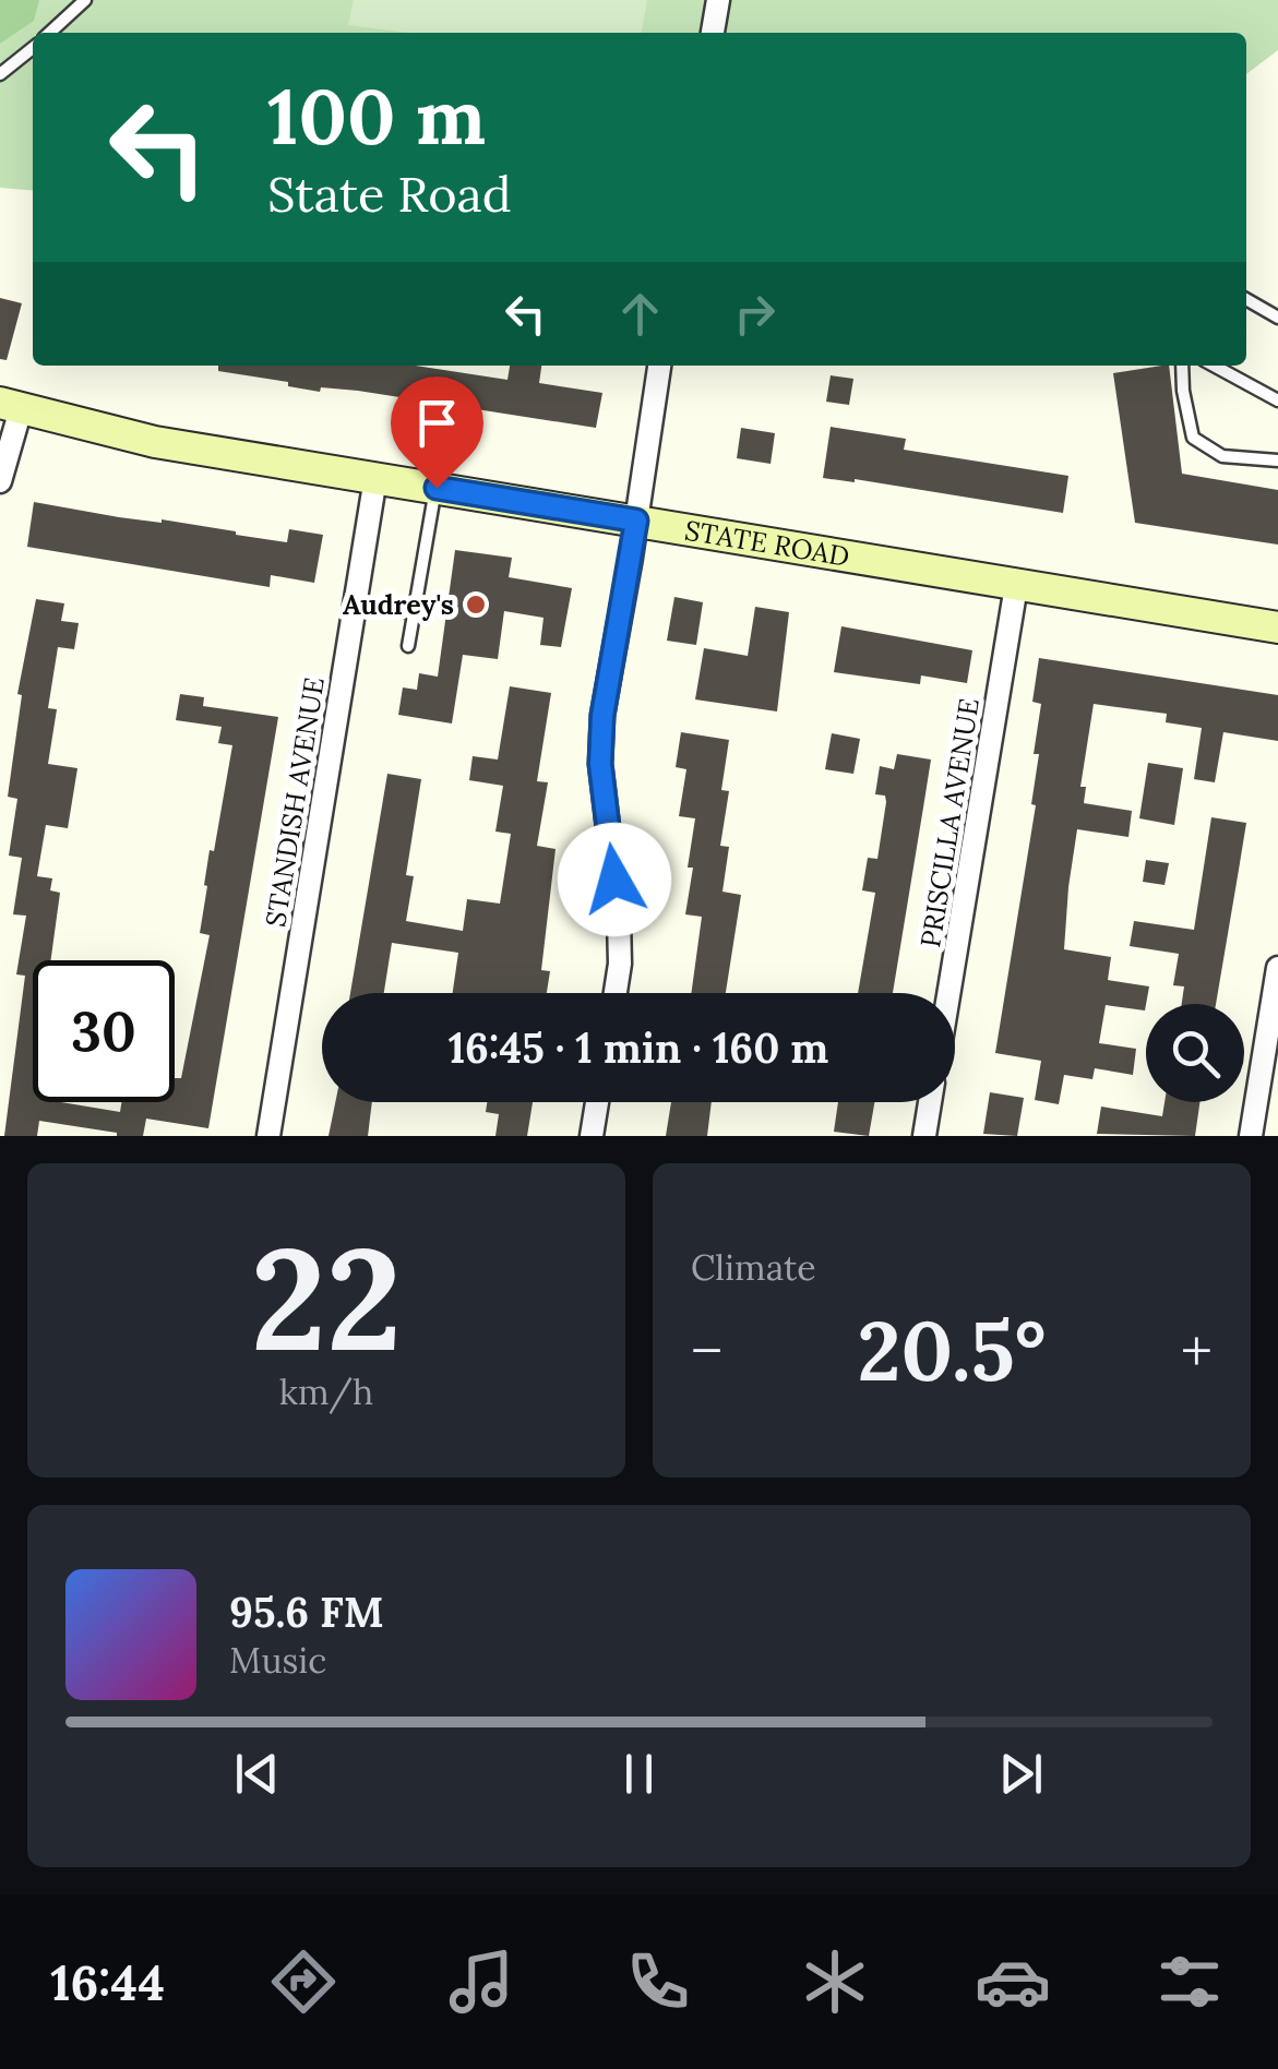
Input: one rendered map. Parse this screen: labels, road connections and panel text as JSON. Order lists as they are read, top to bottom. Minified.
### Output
{"streets":{"main road":["STATE ROAD"],"street":["STANDISH AVENUE","PRISCILLA AVENUE"]},"crossings":[["STATE ROAD","STANDISH AVENUE"],["STATE ROAD","PRISCILLA AVENUE"]],"places":["Audrey's"],"page":{"turn":["100 m","State Road"],"limit":"30","trip":"16:45 · 1 min · 160 m","tile":[["22","km/h"],"Climate"],"heat":["−","20.5°","+"],"song":["95.6 FM","Music"],"tabs":"16:44"}}
